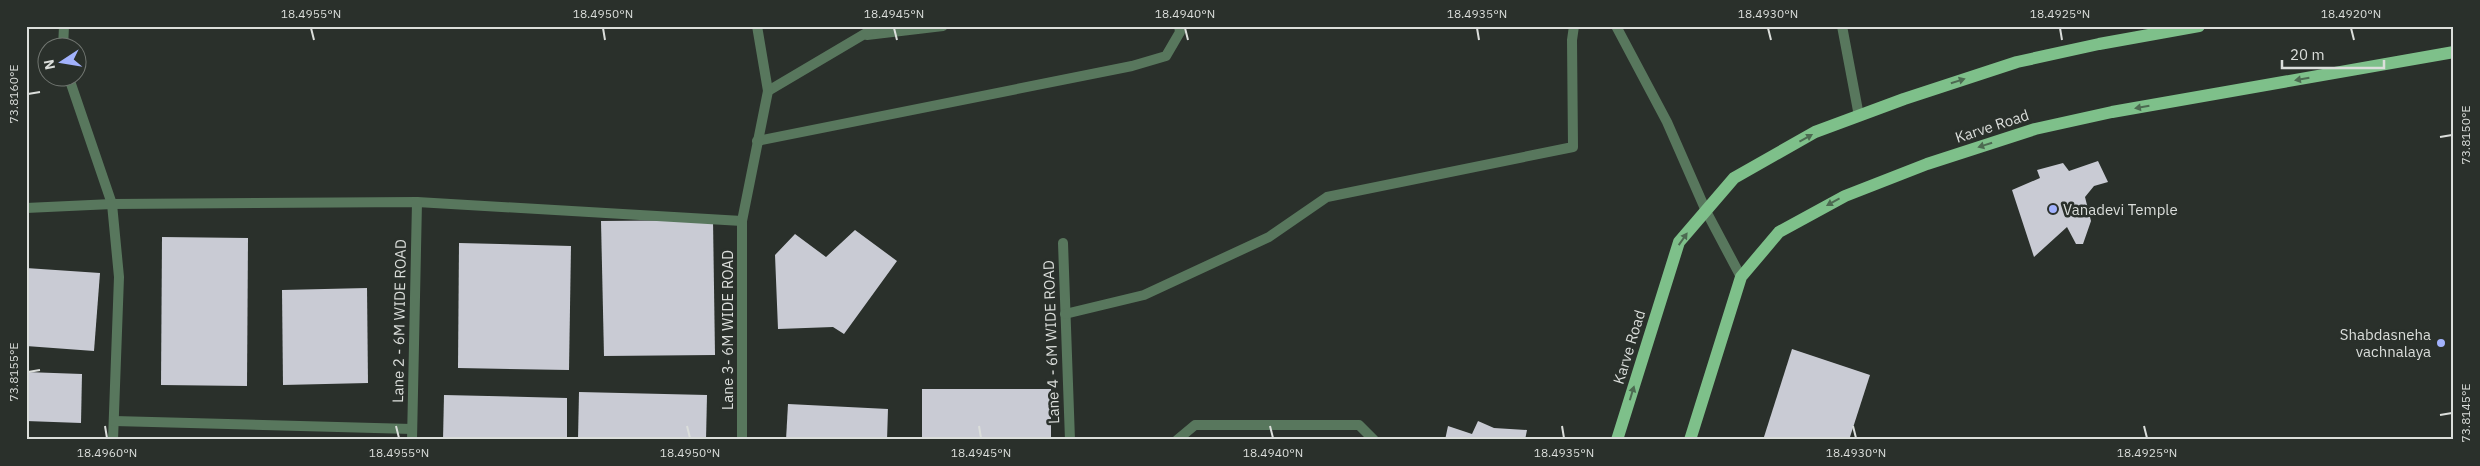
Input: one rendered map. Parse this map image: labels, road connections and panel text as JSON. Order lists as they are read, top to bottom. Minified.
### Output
{"streets":{"main road":["Karve Road"],"street":["Lane 2 - 6M WIDE ROAD","Lane 3- 6M WIDE ROAD","Lane 4 - 6M WIDE ROAD"]},"places":["Vanadevi Temple","Shabdasneha vachnalaya"],"scale_bar":"20 m","north":"left","coordinates":["18.4955°N","18.4950°N","18.4945°N","18.4940°N","18.4935°N","18.4930°N","18.4925°N","18.4920°N","73.8160°E","73.8150°E","73.8155°E","73.8145°E","18.4960°N"]}
